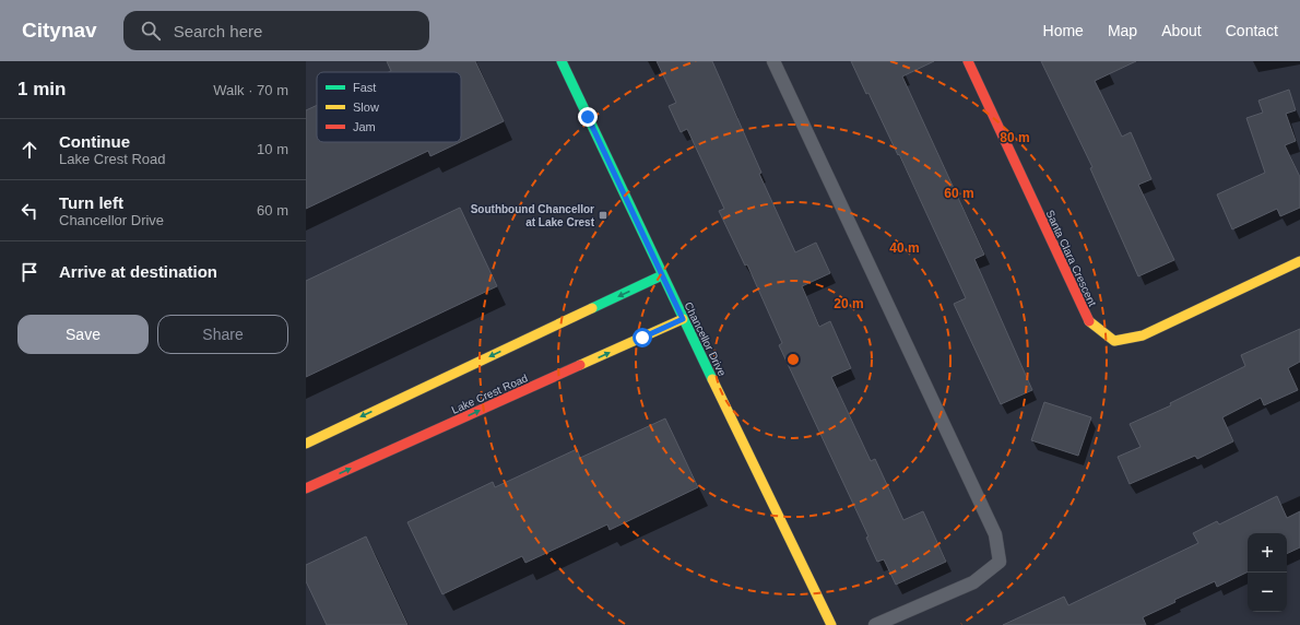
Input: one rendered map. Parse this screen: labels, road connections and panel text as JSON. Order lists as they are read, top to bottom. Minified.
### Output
{"streets":{"street":["Santa Clara Crescent","Chancellor Drive","Lake Crest Road"]},"crossings":[["Chancellor Drive","Lake Crest Road"]],"places":{"transit":["Southbound Chancellor at Lake Crest"]},"legend":["Fast","Slow","Jam"],"page":{"header":"Citynav","search":"Search here","nav":["Home","Map","About","Contact"],"heading":["1 min","Walk · 70 m"],"list":[["Continue","Lake Crest Road","10 m"],["Turn left","Chancellor Drive","60 m"],"Arrive at destination"],"buttons":["Save","Share"],"map_buttons":["+","−"]},"rings":["80 m","60 m","40 m","20 m"]}
